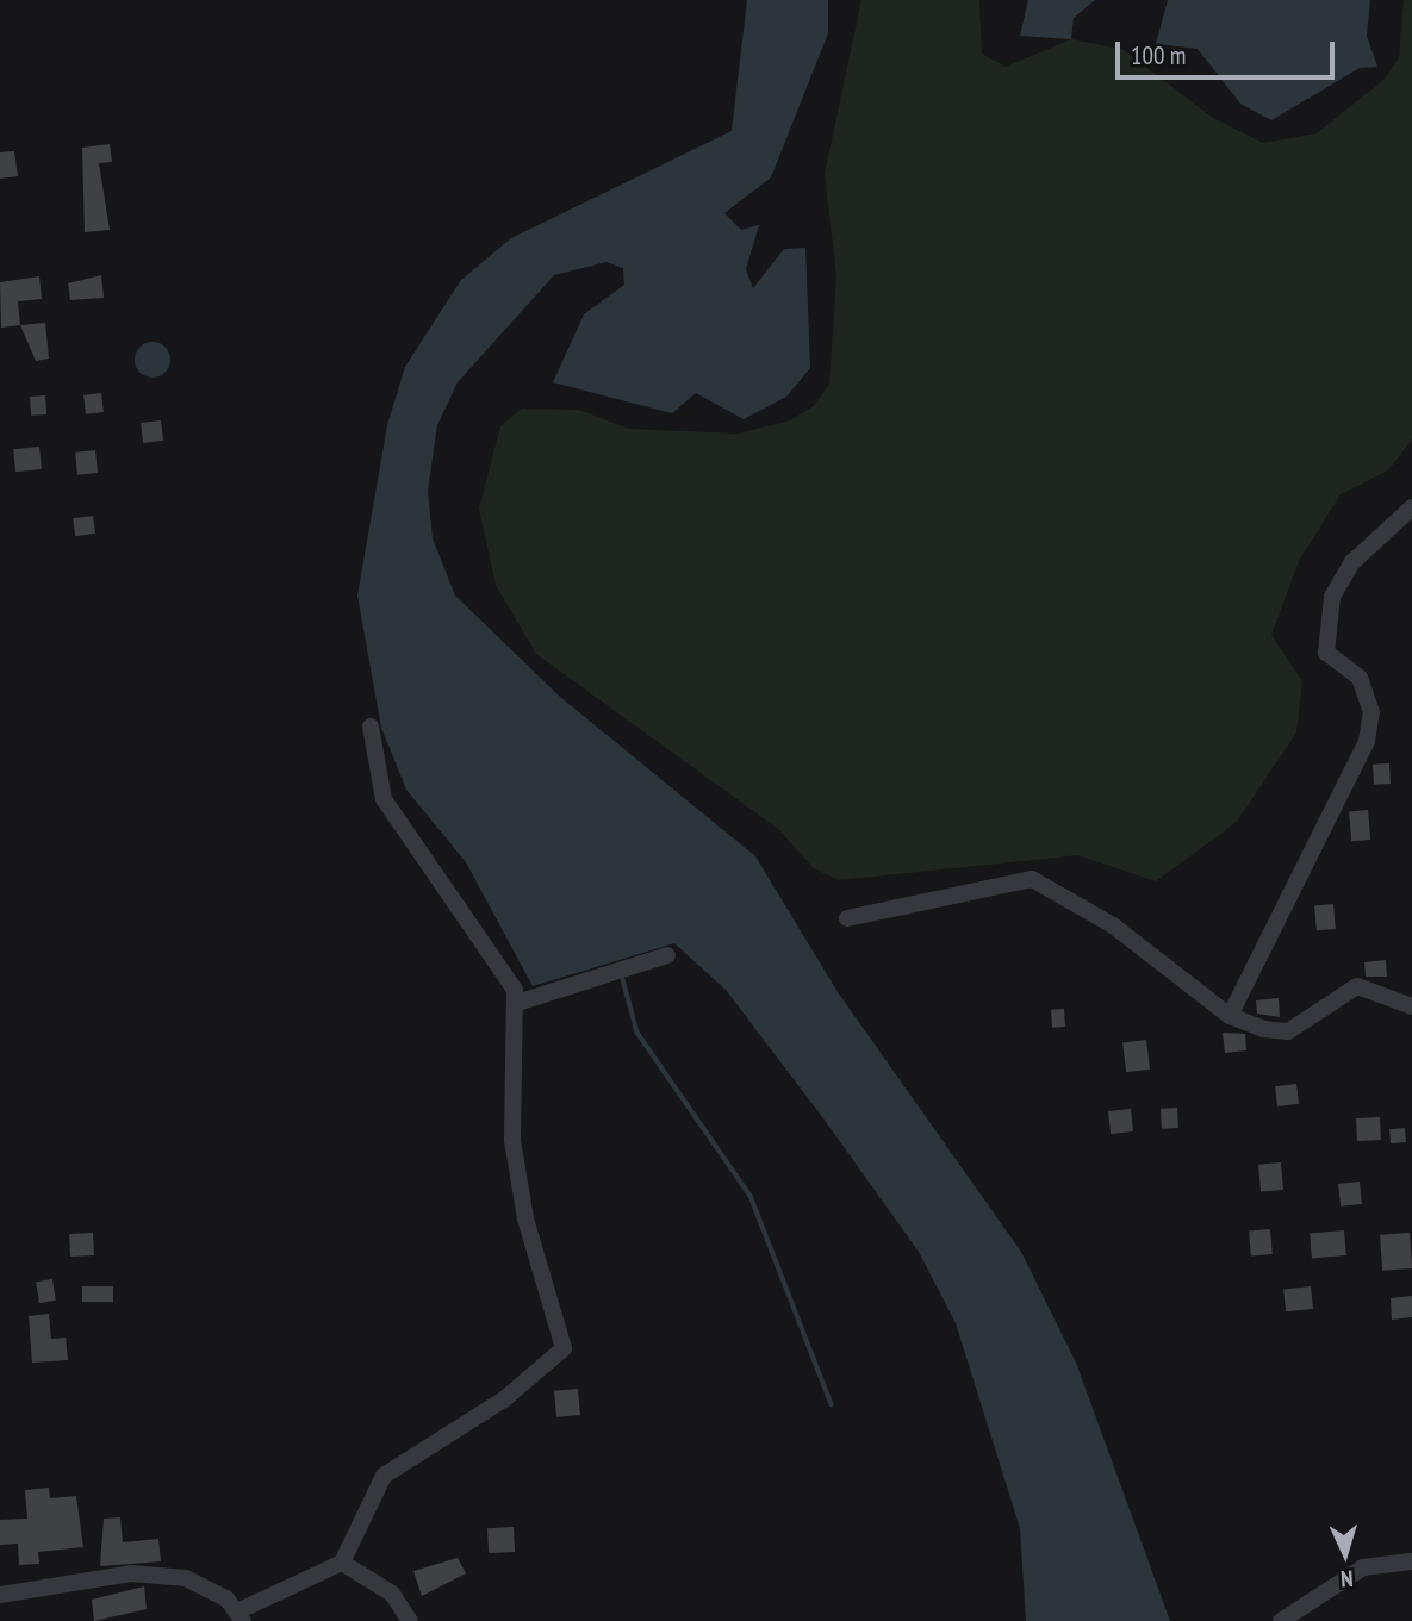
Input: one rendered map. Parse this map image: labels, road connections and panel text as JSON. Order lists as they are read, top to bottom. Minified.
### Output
{"scale_bar":"100 m","north":"bottom"}
